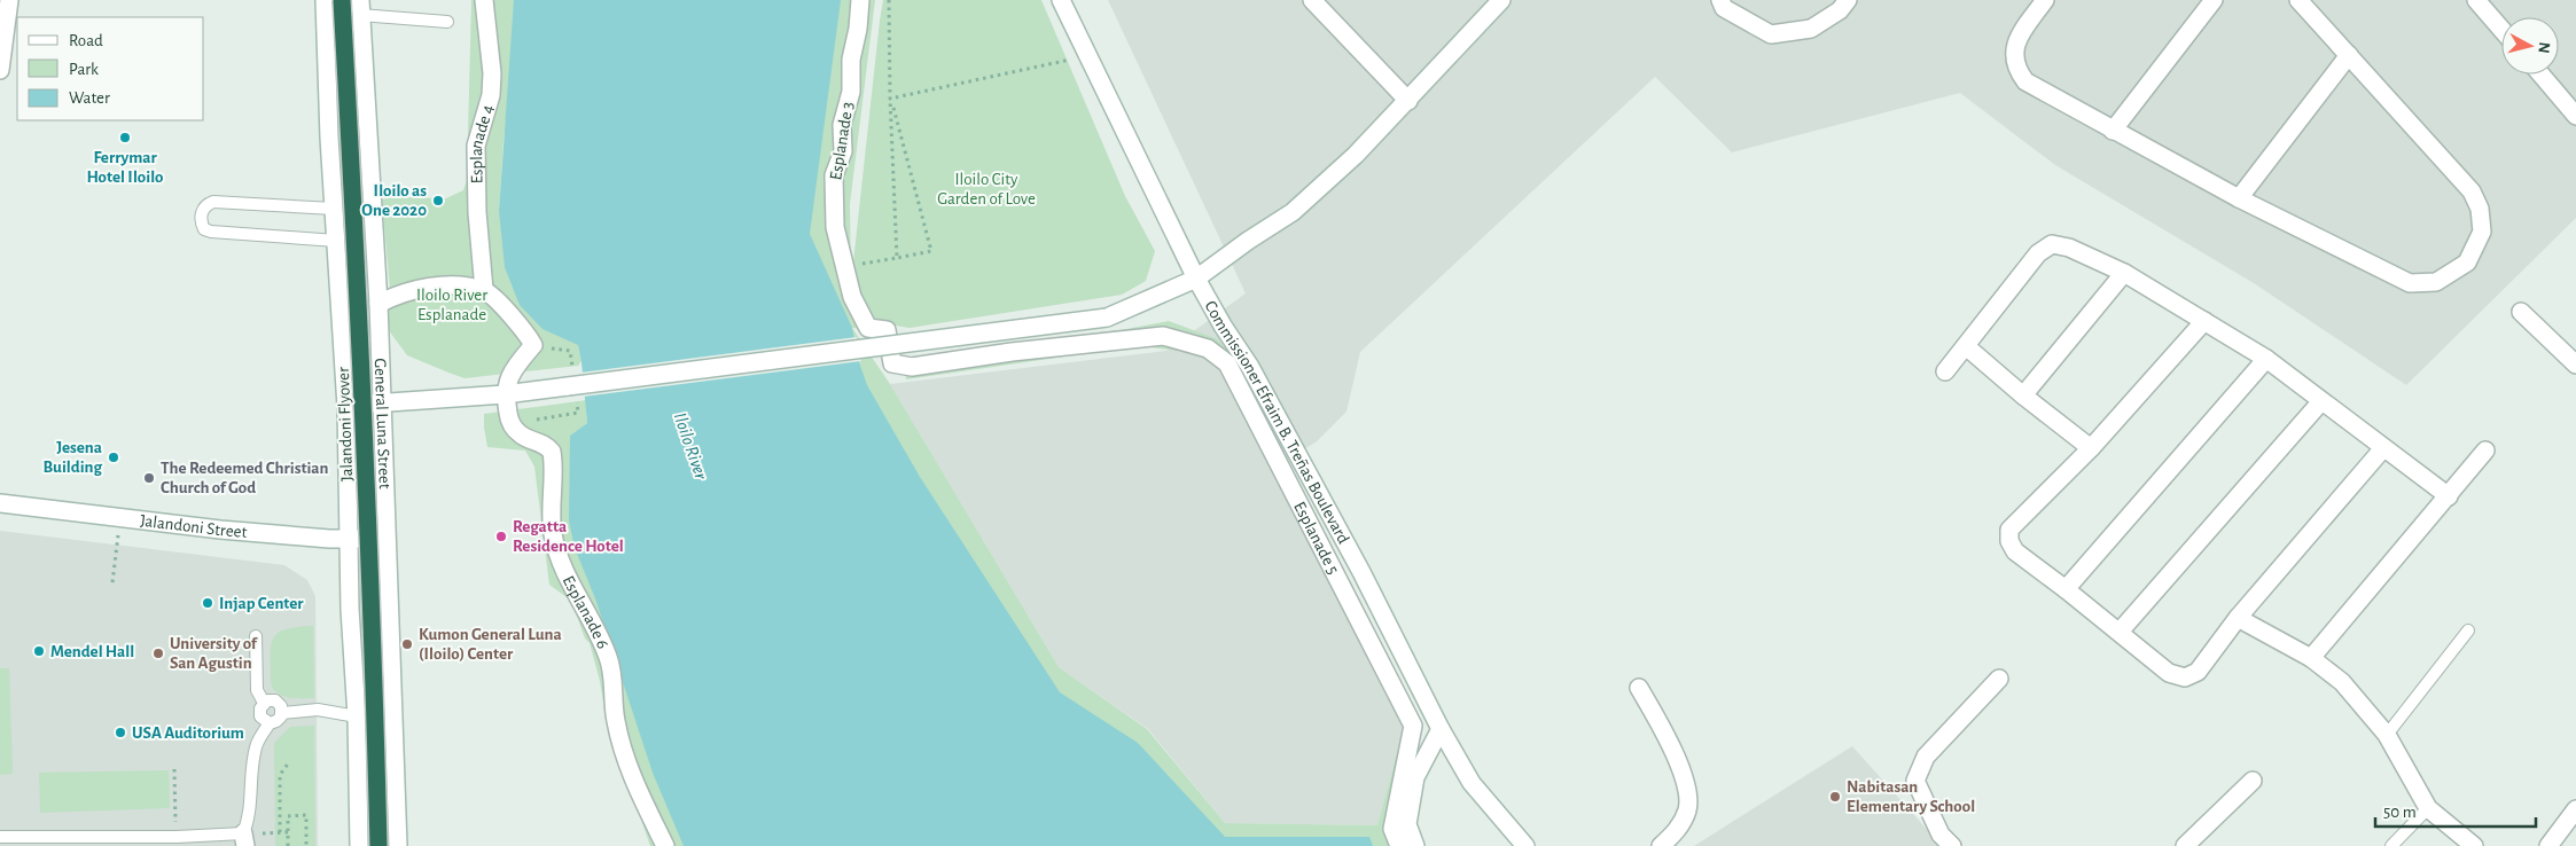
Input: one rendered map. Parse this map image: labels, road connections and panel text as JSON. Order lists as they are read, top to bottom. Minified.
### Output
{"streets":{"highway":["Jalandoni Flyover"],"street":["Esplanade 3","Esplanade 4","Commissioner Efraim B. Treñas Boulevard","General Luna Street","Jalandoni Street","Esplanade 5","Esplanade 6"]},"crossings":[["Esplanade 3","Esplanade 5"],["General Luna Street","Jalandoni Street"]],"water":["Iloilo River"],"parks":["Iloilo City Garden of Love","Iloilo River Esplanade"],"places":["Ferrymar Hotel Iloilo","Iloilo as One 2020","Jesena Building","The Redeemed Christian Church of God","Regatta Residence Hotel","Injap Center","Kumon General Luna (Iloilo) Center","Mendel Hall","University of San Agustin","USA Auditorium","Nabitasan Elementary School"],"legend":["Road","Park","Water"],"scale_bar":"50 m","north":"right"}
